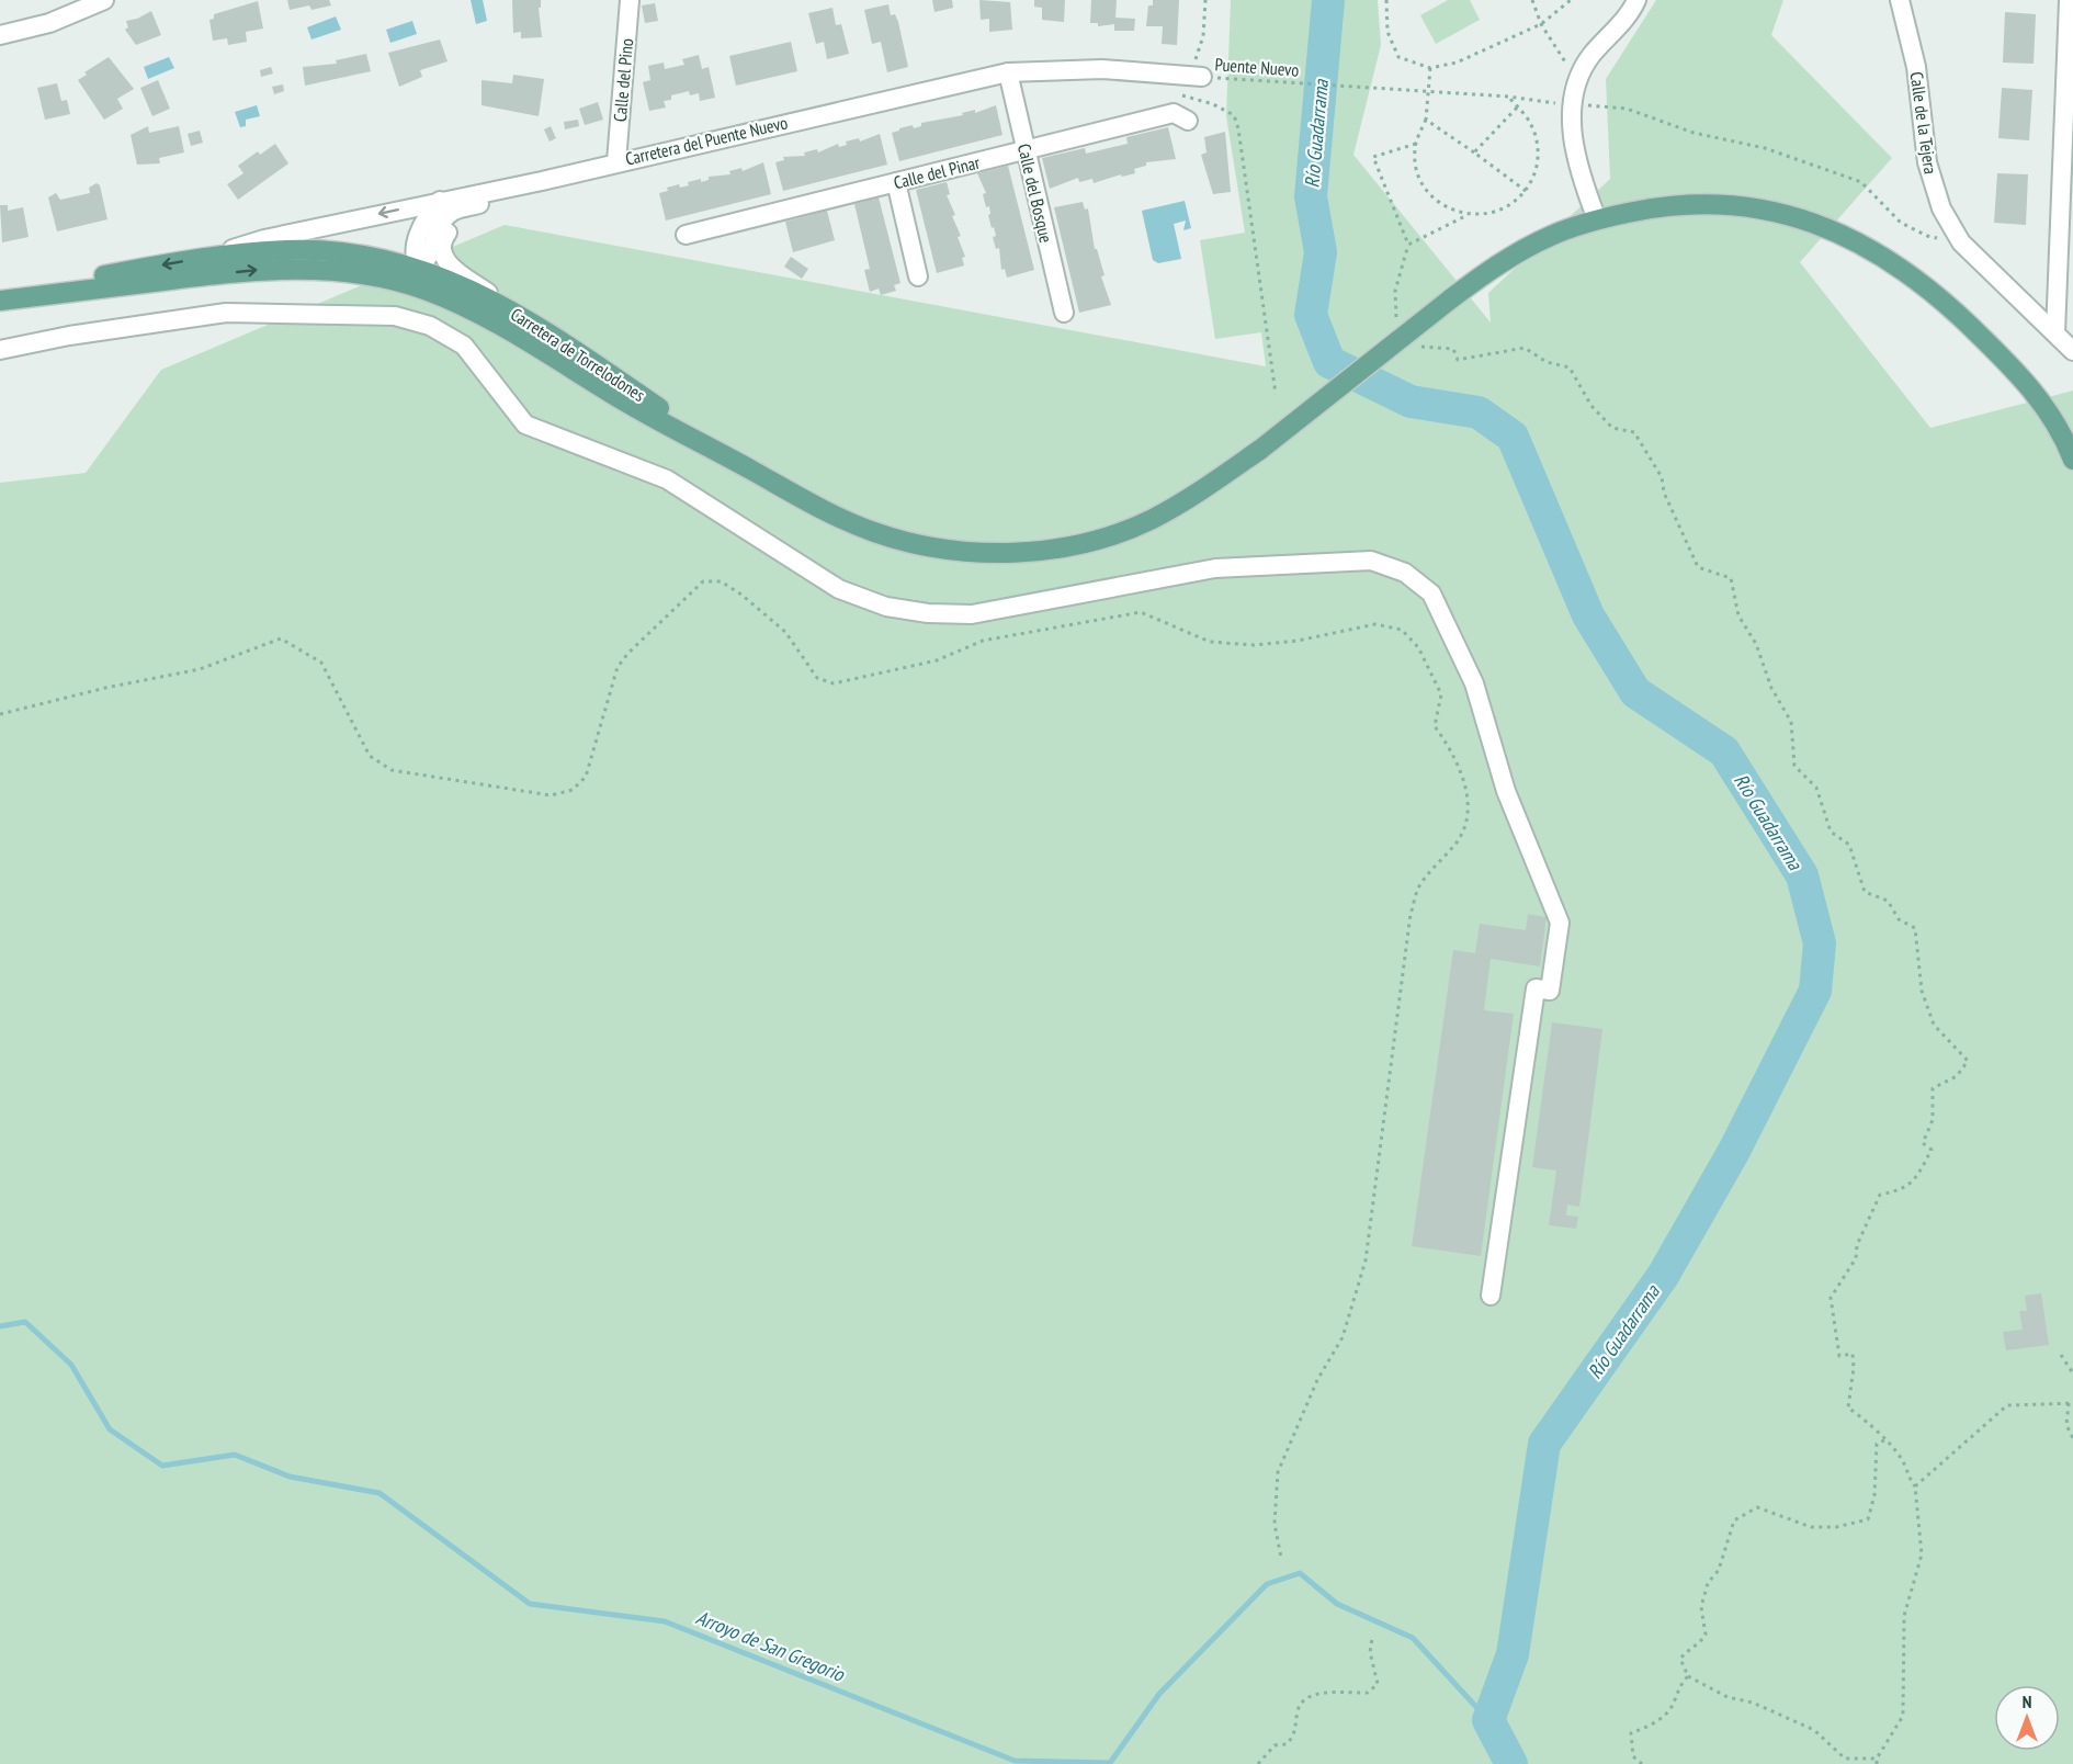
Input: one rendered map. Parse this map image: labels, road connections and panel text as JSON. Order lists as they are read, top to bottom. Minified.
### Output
{"streets":{"main road":["Carretera de Torrelodones"],"street":["Calle del Pino","Calle de la Tejera","Carretera del Puente Nuevo","Calle del Pinar","Calle del Bosque"],"path":["Puente Nuevo"]},"crossings":[["Puente Nuevo","Calle de la Tejera"],["Puente Nuevo","Carretera del Puente Nuevo"],["Calle del Pino","Carretera del Puente Nuevo"],["Carretera del Puente Nuevo","Calle del Bosque"],["Carretera del Puente Nuevo","Carretera de Torrelodones"],["Calle del Pinar","Calle del Bosque"]],"water":["Río Guadarrama","Arroyo de San Gregorio"],"north":"top"}
